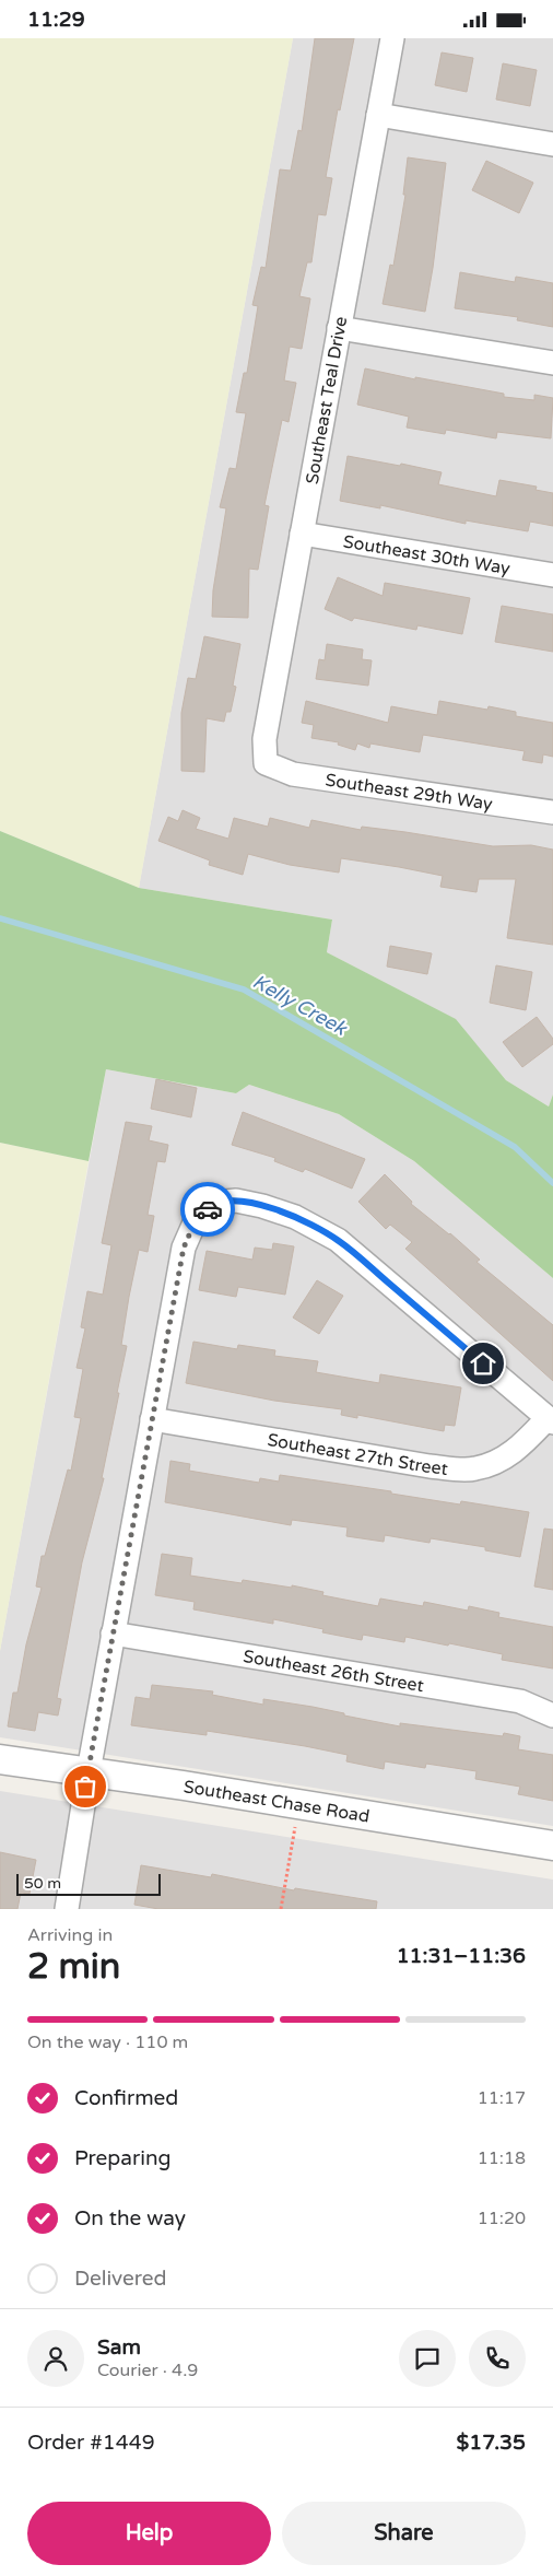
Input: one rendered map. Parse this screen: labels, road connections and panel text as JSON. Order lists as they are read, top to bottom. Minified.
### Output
{"streets":{"street":["Southeast Teal Drive","Southeast 30th Way","Southeast 29th Way","Southeast 27th Street","Southeast 26th Street","Southeast Chase Road"]},"crossings":[["Southeast Teal Drive","Southeast 30th Way"],["Southeast Teal Drive","Southeast 29th Way"]],"water":["Kelly Creek"],"scale_bar":"50 m","page":{"status":"11:29","scale":"50 m","heading":["2 min","Arriving in","11:31–11:36"],"panel":["Sam","Courier · 4.9","Order #1449","$17.35"],"bar":"On the way · 110 m","list":[["Confirmed","11:17"],["Preparing","11:18"],["On the way","11:20"],"Delivered"],"buttons":["Help","Share"]}}
